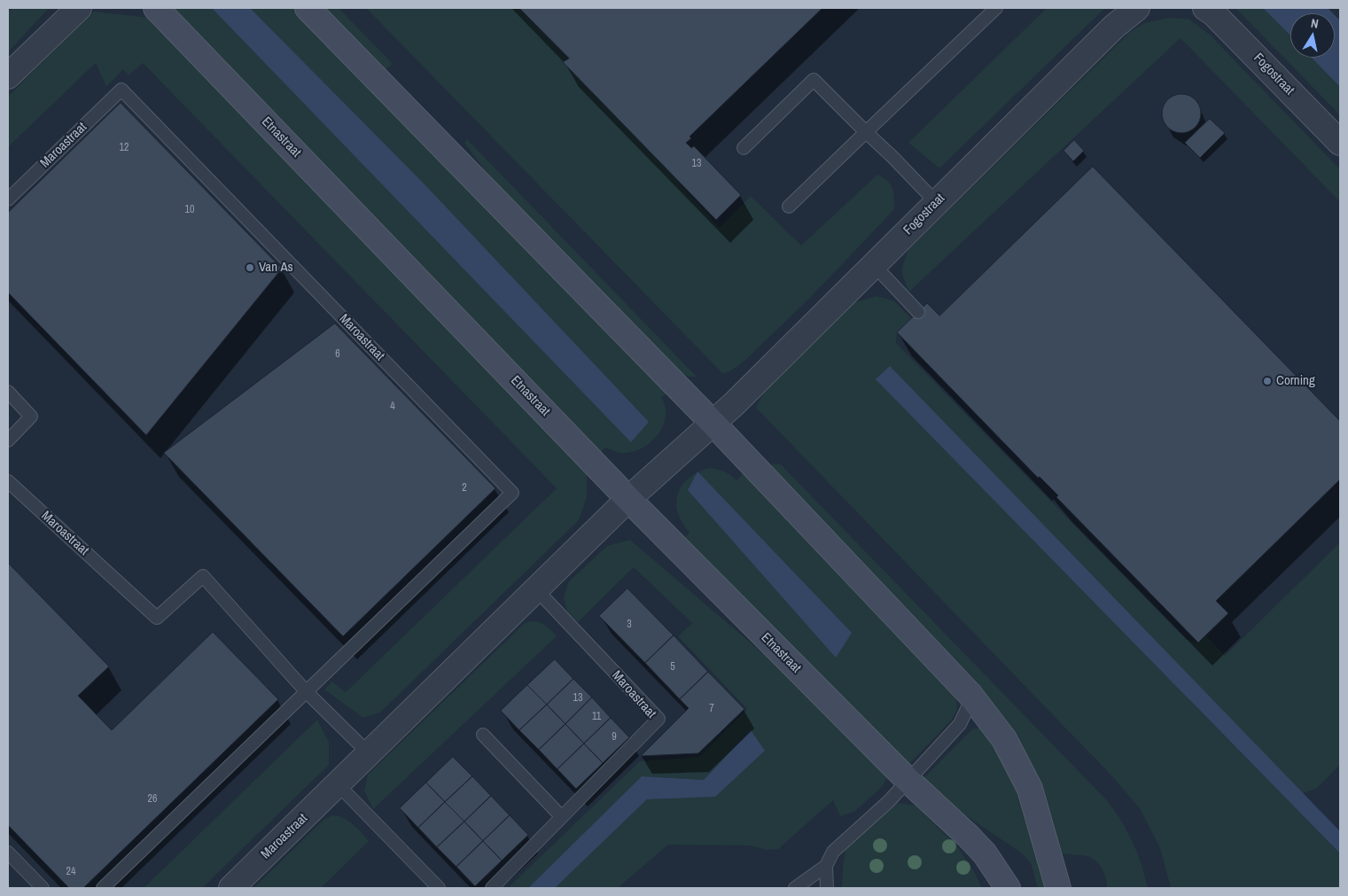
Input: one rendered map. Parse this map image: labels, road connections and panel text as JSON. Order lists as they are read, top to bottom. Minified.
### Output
{"streets":{"street":["Fogostraat","Etnastraat","Maroastraat"]},"crossings":[["Fogostraat","Etnastraat"],["Fogostraat","Maroastraat"],["Etnastraat","Maroastraat"]],"places":["Van As","Corning"],"house_numbers":["12","13","10","6","4","2","3","5","13","7","11","9","26","24"],"north":"top"}
